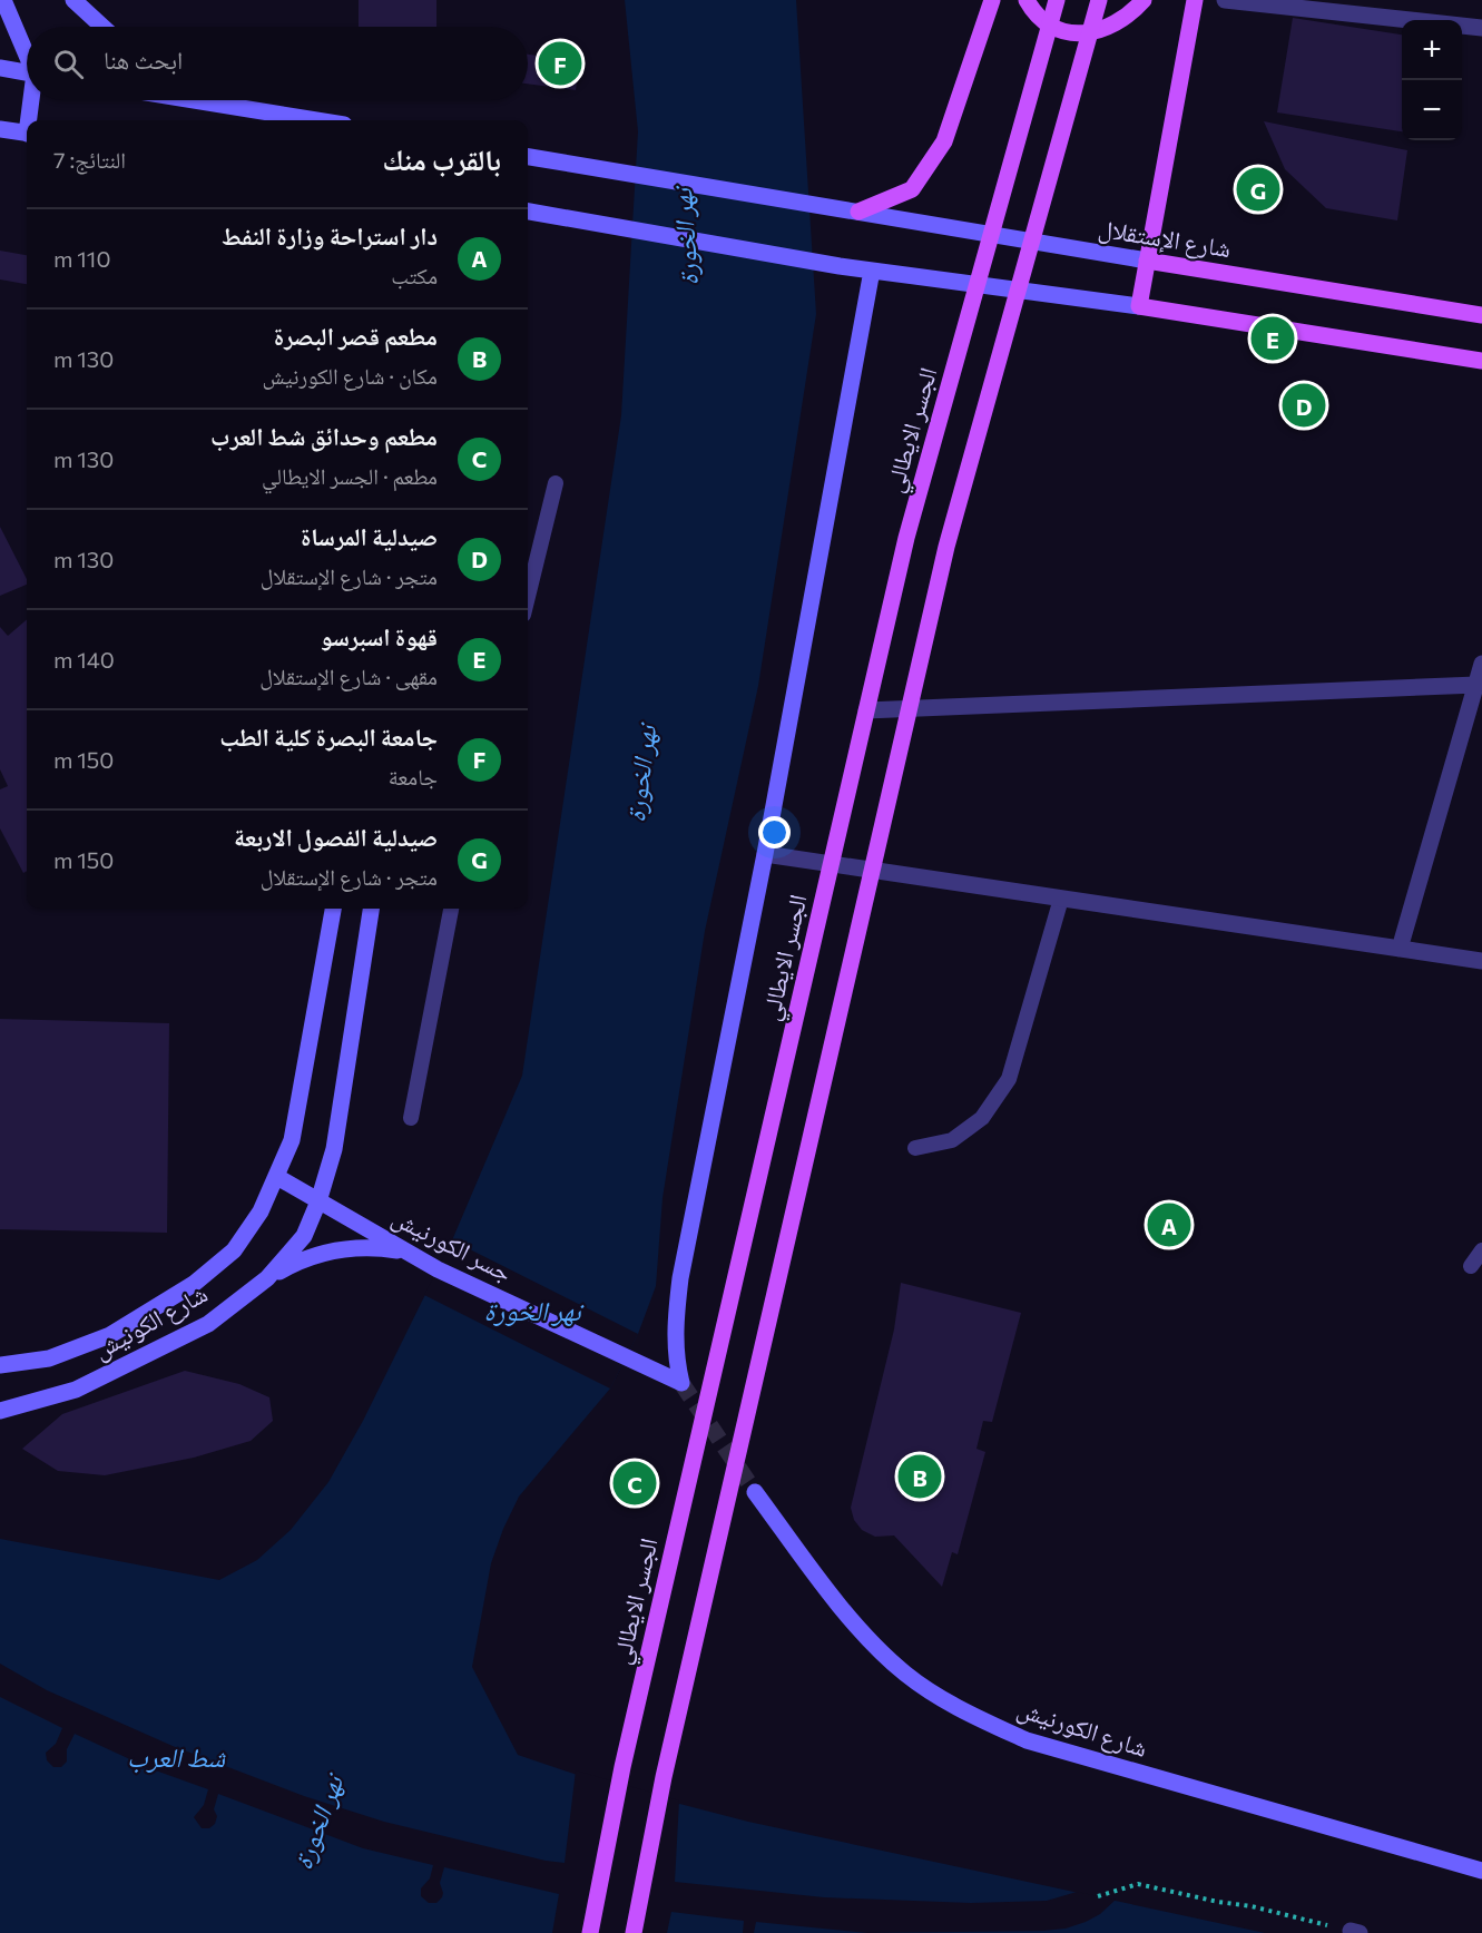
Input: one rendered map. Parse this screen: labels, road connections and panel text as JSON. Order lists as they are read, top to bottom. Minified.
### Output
{"streets":{"main road":["شارع الإستقلال","الجسر الايطالي","جسر الكورنيش","شارع الكونيش","شارع الكورنيش"]},"crossings":[["جسر الكورنيش","شارع الكونيش"]],"water":["نهر الخورة","شط العرب"],"page":{"map_buttons":["+","−"],"search":"ابحث هنا","pins":["F","G","E","D","A","B","C"],"heading":["بالقرب منك","النتائج: 7"],"list":[{"mark":"A","name":"دار استراحة وزارة النفط","note":"مكتب","value":"110 m"},{"mark":"B","name":"مطعم قصر البصرة","note":"مكان · شارع الكورنيش","value":"130 m"},{"mark":"C","name":"مطعم وحدائق شط العرب","note":"مطعم · الجسر الايطالي","value":"130 m"},{"mark":"D","name":"صيدلية المرساة","note":"متجر · شارع الإستقلال","value":"130 m"},{"mark":"E","name":"قهوة اسبرسو","note":"مقهى · شارع الإستقلال","value":"140 m"},{"mark":"F","name":"جامعة البصرة كلية الطب","note":"جامعة","value":"150 m"},{"mark":"G","name":"صيدلية الفصول الاربعة","note":"متجر · شارع الإستقلال","value":"150 m"}]}}
